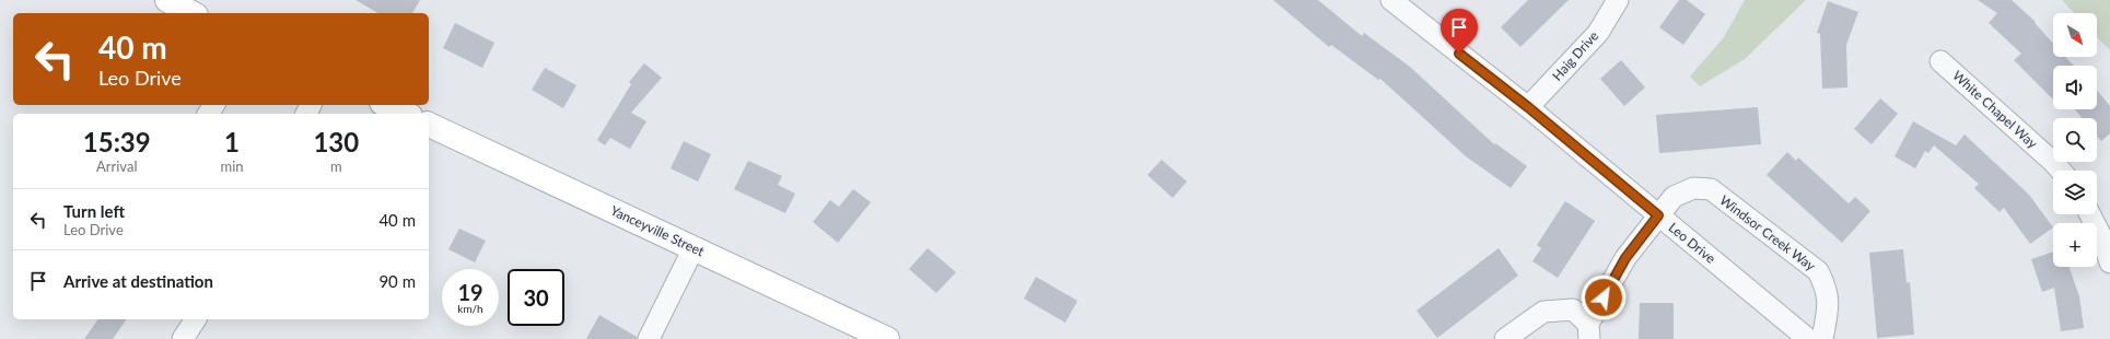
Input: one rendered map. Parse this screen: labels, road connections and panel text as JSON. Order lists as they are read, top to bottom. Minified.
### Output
{"streets":{"main road":["Yanceyville Street"],"street":["Haig Drive","White Chapel Way","Windsor Creek Way","Leo Drive"]},"crossings":[["Haig Drive","Leo Drive"],["Windsor Creek Way","Leo Drive"]],"north":"bottom right","page":{"map_buttons":"+","turn":["40 m","Leo Drive"],"eta":["15:39","Arrival","1","min","130","m"],"list":[{"name":"Turn left","note":"Leo Drive","value":"40 m"},{"name":"Arrive at destination","value":"90 m"}],"speed":"19 km/h","limit":"30"}}
